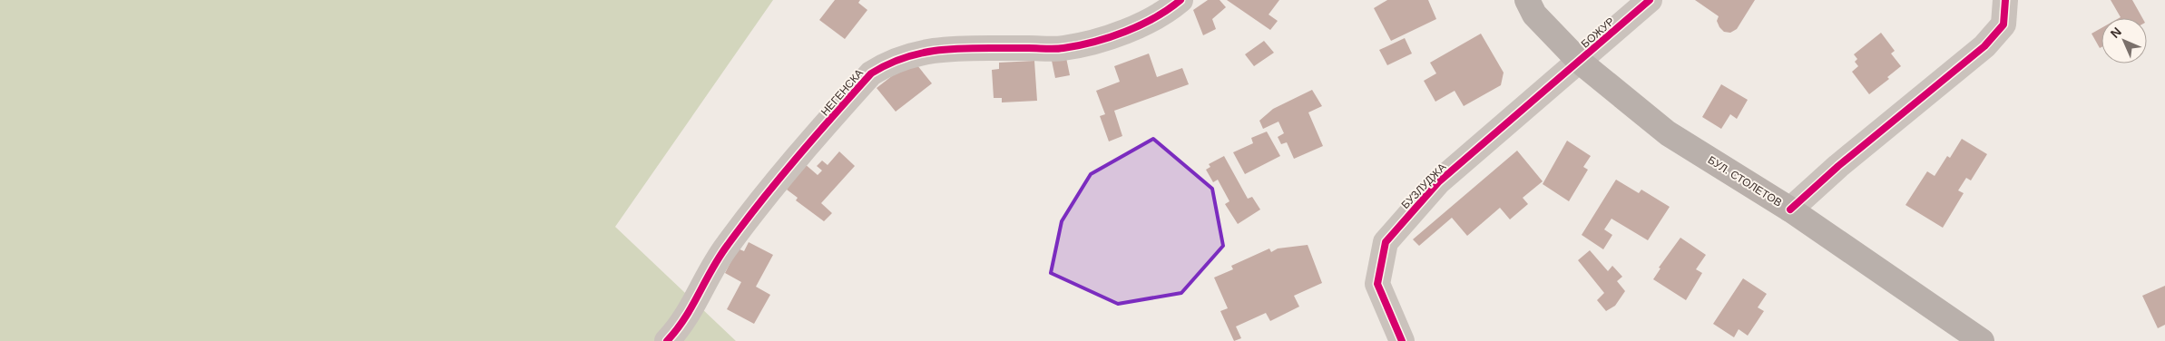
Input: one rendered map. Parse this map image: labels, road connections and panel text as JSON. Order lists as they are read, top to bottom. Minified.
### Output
{"streets":{"main road":["БУЛ. СТОЛЕТОВ"],"street":["БОЖУР","НЕГЕНСКА","БУЗЛУДЖА"]},"crossings":[["БОЖУР","БУЛ. СТОЛЕТОВ"],["БОЖУР","БУЗЛУДЖА"],["БУЛ. СТОЛЕТОВ","БУЗЛУДЖА"]],"north":"top left"}
